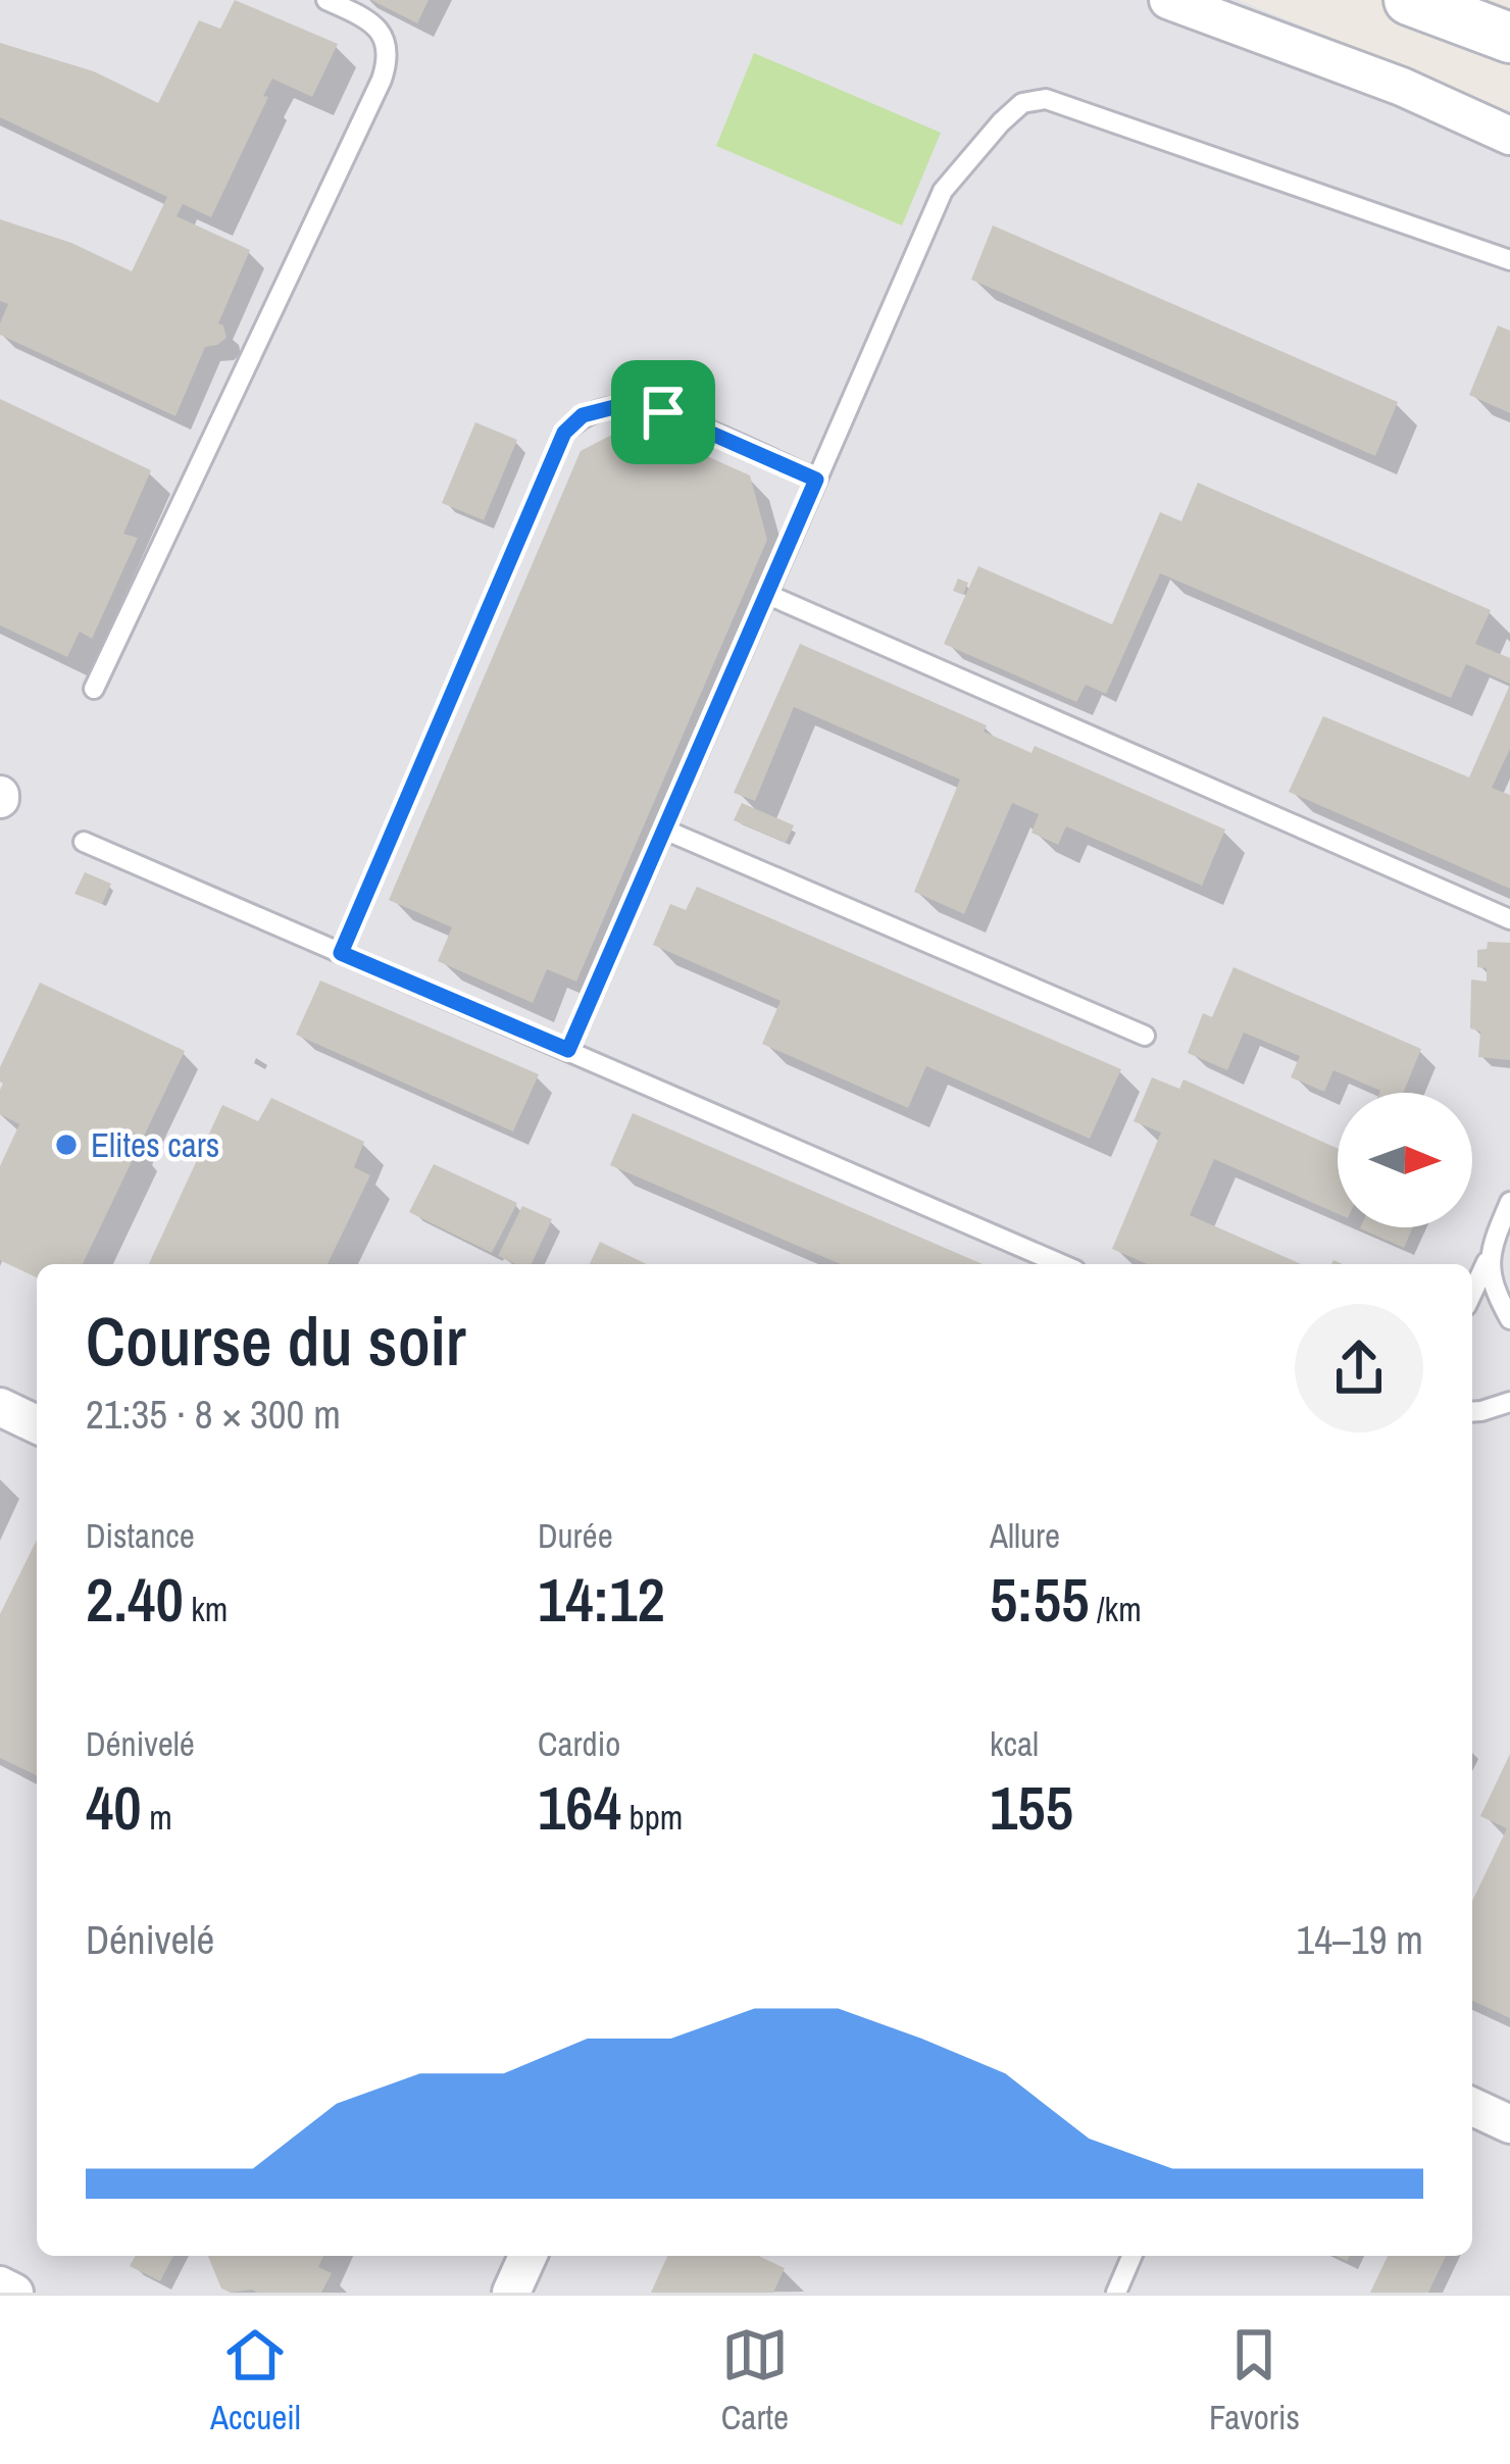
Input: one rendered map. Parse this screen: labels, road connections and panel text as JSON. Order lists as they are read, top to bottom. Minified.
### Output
{"places":["Elites cars"],"north":"right","page":{"heading":["Course du soir","21:35 · 8 × 300 m"],"stats":[["Distance","2.40 km"],["Durée","14:12"],["Allure","5:55 /km"],["Dénivelé","40 m"],["Cardio","164 bpm"],["kcal","155"]],"chart":["Dénivelé","14–19 m"],"tabs":["Accueil","Carte","Favoris"]}}
